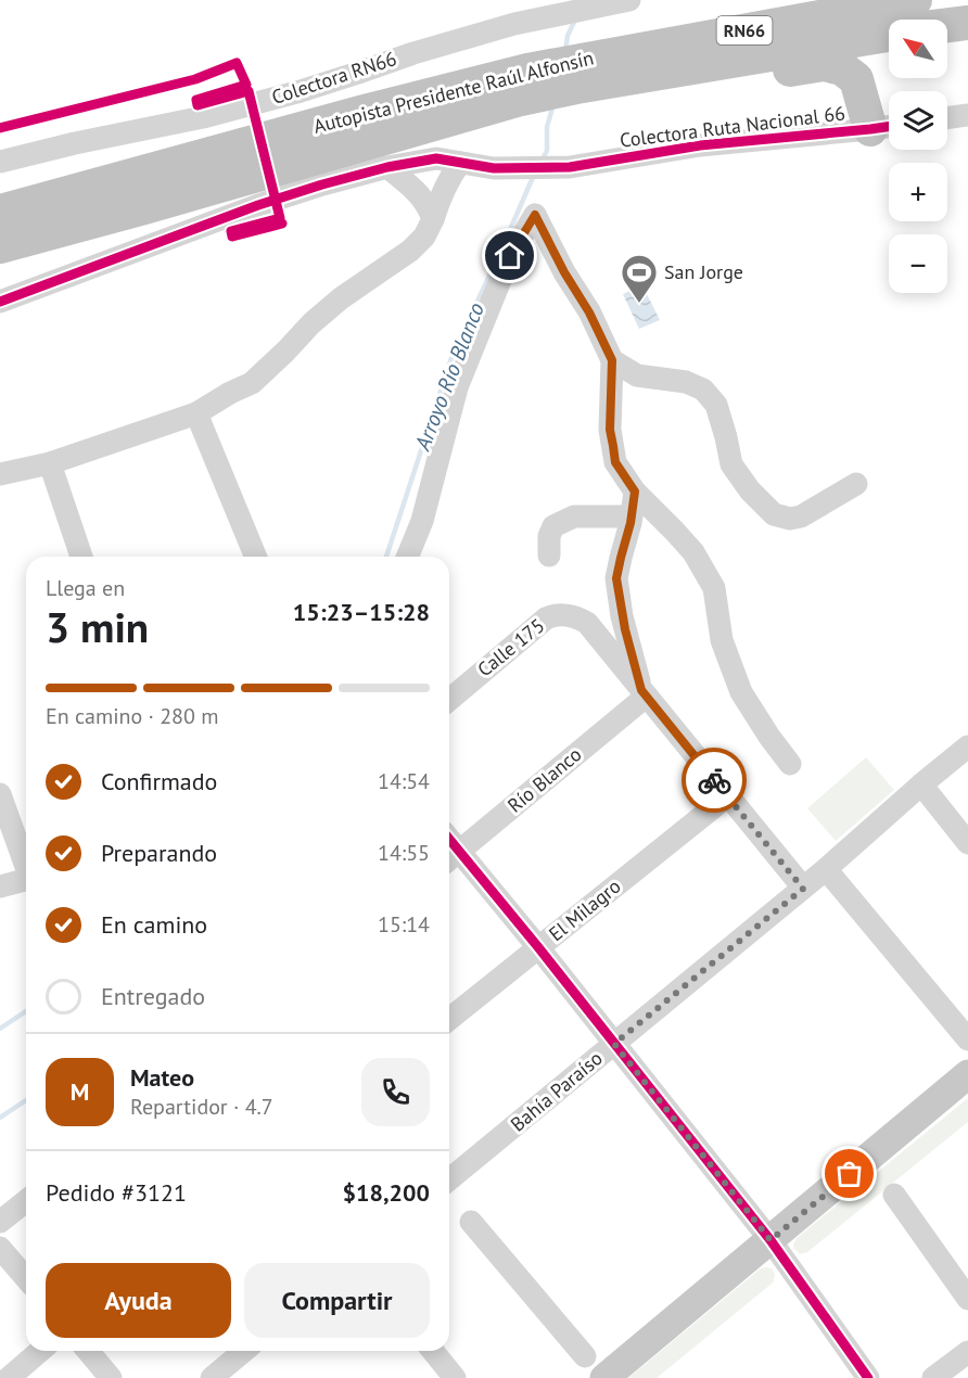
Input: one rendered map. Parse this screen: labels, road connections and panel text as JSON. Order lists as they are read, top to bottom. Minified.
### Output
{"streets":{"highway":["RN66","Autopista Presidente Raúl Alfonsín"],"street":["Colectora RN66","Colectora Ruta Nacional 66","Calle 175","Río Blanco","El Milagro","Bahía Paraíso"]},"crossings":[["Calle 175","Río Blanco"]],"water":["Arroyo Río Blanco"],"places":{"sports":["San Jorge"]},"north":"top left","page":{"map_buttons":["+","−"],"heading":["3 min","Llega en","15:23–15:28"],"panel":["Mateo","Repartidor · 4.7","Pedido #3121","$18,200"],"bar":"En camino · 280 m","list":[["Confirmado","14:54"],["Preparando","14:55"],["En camino","15:14"],"Entregado"],"round":"M","buttons":["Ayuda","Compartir"]}}
